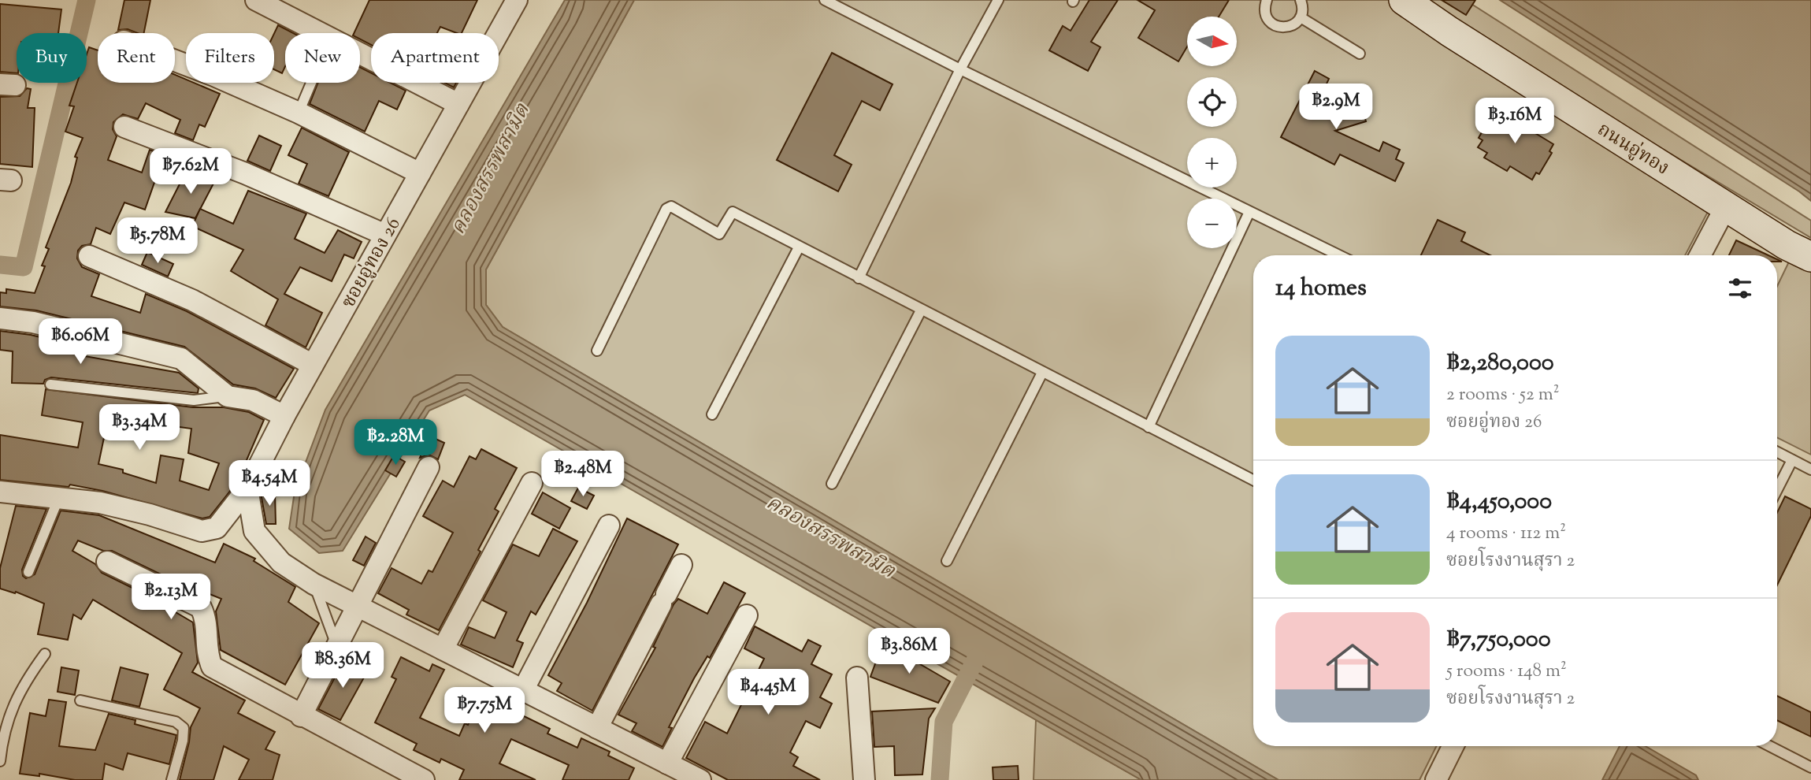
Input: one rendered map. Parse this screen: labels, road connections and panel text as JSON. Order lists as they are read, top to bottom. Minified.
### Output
{"streets":{"main road":["ถนนอู่ทอง"],"street":["ซอยอู่ทอง 26"]},"water":["คลองสรรพสามิต"],"north":"right","page":{"map_buttons":["+","−"],"chip":["Buy","Rent","Filters","New","Apartment"],"price":["฿2.9M","฿3.16M","฿7.62M","฿5.78M","฿6.06M","฿3.34M","฿2.28M","฿2.48M","฿4.54M","฿2.13M","฿3.86M","฿8.36M","฿4.45M","฿7.75M"],"heading":"14 homes","list":[{"name":"฿2,280,000","note":"2 rooms · 52 m² · ซอยอู่ทอง 26"},{"name":"฿4,450,000","note":"4 rooms · 112 m² · ซอยโรงงานสุรา 2"},{"name":"฿7,750,000","note":"5 rooms · 148 m² · ซอยโรงงานสุรา 2"}]}}
